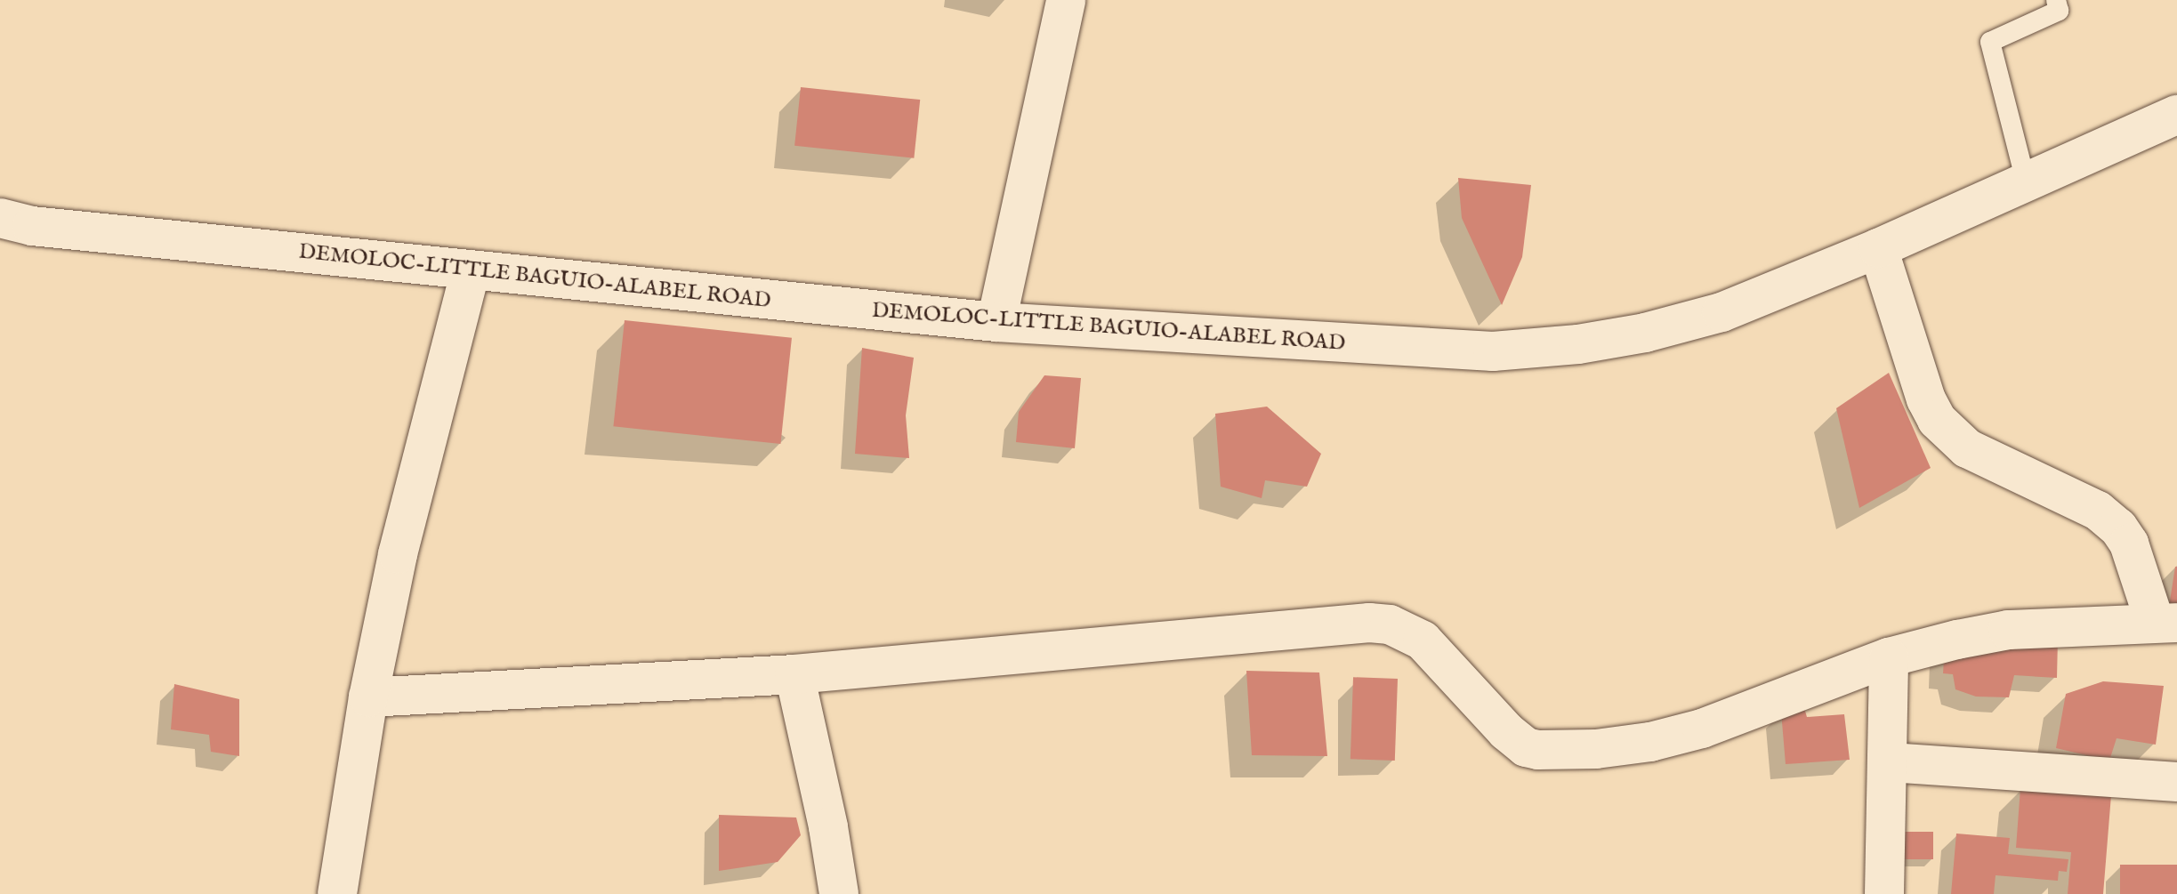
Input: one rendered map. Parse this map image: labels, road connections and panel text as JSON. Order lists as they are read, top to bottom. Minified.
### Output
{"streets":{"street":["DEMOLOC-LITTLE BAGUIO-ALABEL ROAD"]}}
